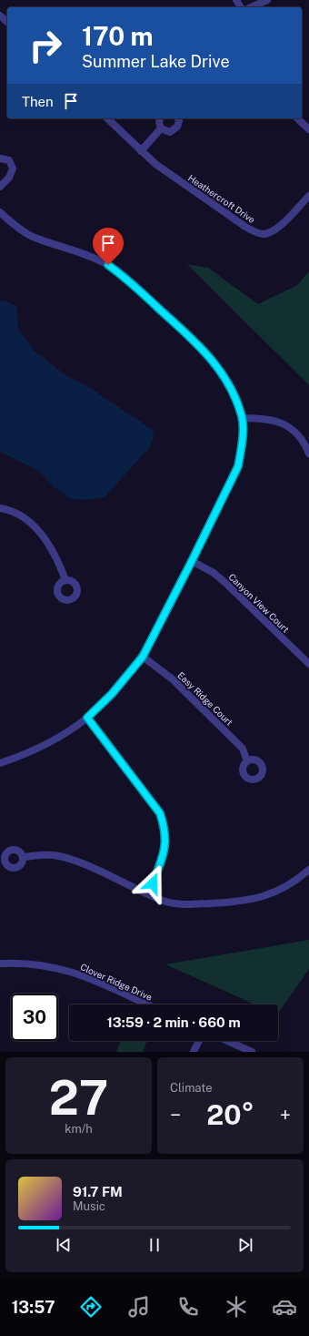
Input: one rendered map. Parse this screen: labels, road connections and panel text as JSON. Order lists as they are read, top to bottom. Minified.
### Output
{"streets":{"street":["Heathercroft Drive","Canyon View Court","Easy Ridge Court","Clover Ridge Drive"]},"page":{"turn":["170 m","Summer Lake Drive"],"then":"Then","limit":"30","trip":"13:59 · 2 min · 660 m","tile":[["27","km/h"],"Climate"],"heat":["−","20°","+"],"song":["91.7 FM","Music"],"tabs":"13:57"}}
